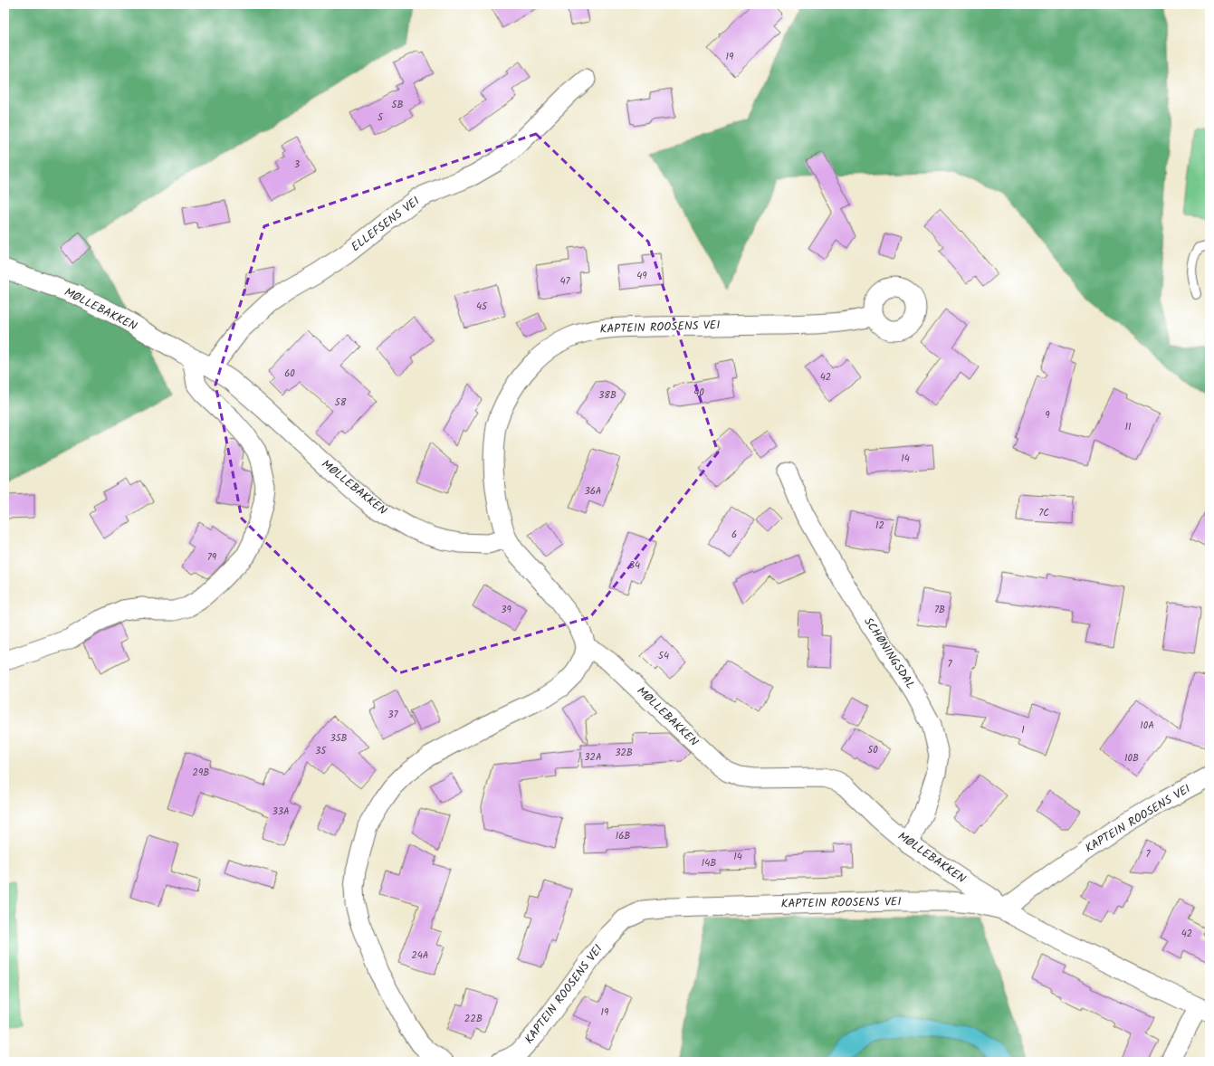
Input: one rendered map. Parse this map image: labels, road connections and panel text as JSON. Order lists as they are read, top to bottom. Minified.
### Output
{"streets":{"street":["ELLEFSENS VEI","MØLLEBAKKEN","KAPTEIN ROOSENS VEI","SCHØNINGSDAL"]},"crossings":[["ELLEFSENS VEI","MØLLEBAKKEN"],["MØLLEBAKKEN","KAPTEIN ROOSENS VEI"],["MØLLEBAKKEN","SCHØNINGSDAL"]],"house_numbers":["19","5B","5","3","49","47","45","60","42","40","38B","58","9","11","14","36A","7C","12","6","79","34","39","7B","54","7","37","10A","1","35B","50","35","32B","32A","10B","29B","33A","16B","7","14","14B","42","24A","19","22B"]}
